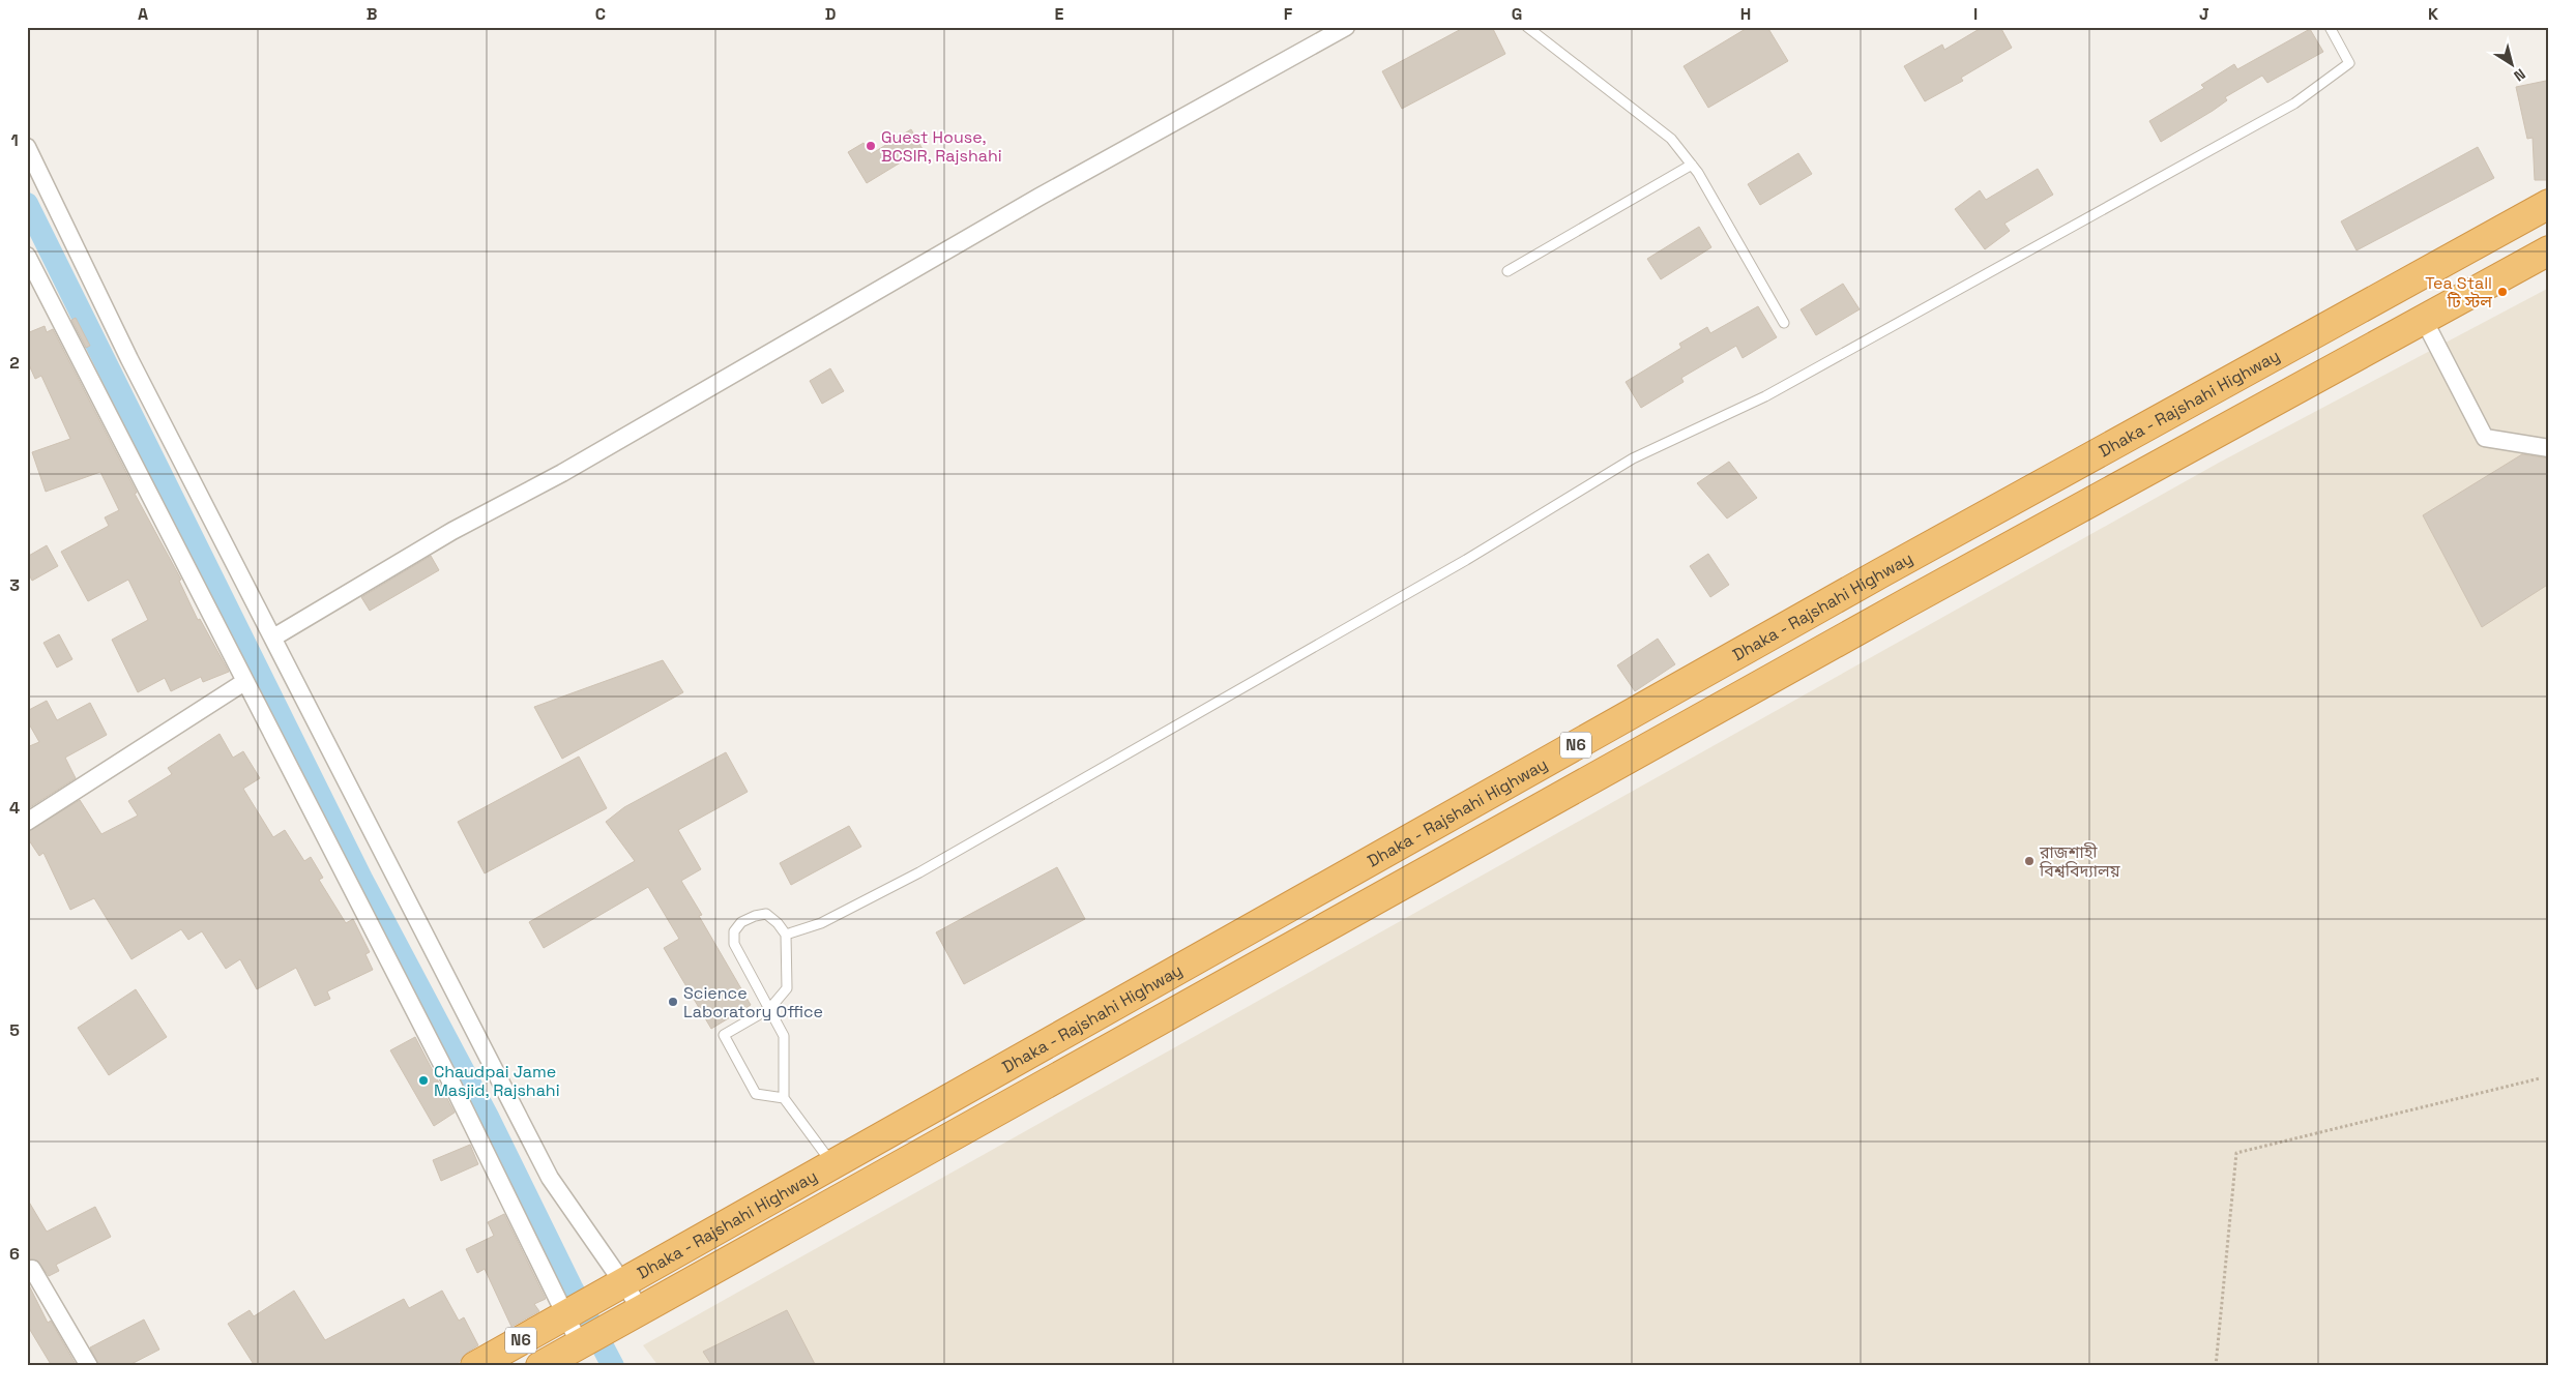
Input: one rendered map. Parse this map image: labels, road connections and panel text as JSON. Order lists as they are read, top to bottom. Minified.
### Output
{"streets":{"highway":["Dhaka - Rajshahi Highway","N6"]},"places":["Guest House, BCSIR, Rajshahi","Tea Stall টি স্টল","রাজশাহী বিশ্ববিদ্যালয়","Science Laboratory Office","Chaudpai Jame Masjid, Rajshahi"],"north":"bottom right","grid":{"columns":["A","B","C","D","E","F","G","H","I","J","K"],"rows":["1","2","3","4","5","6"]}}
